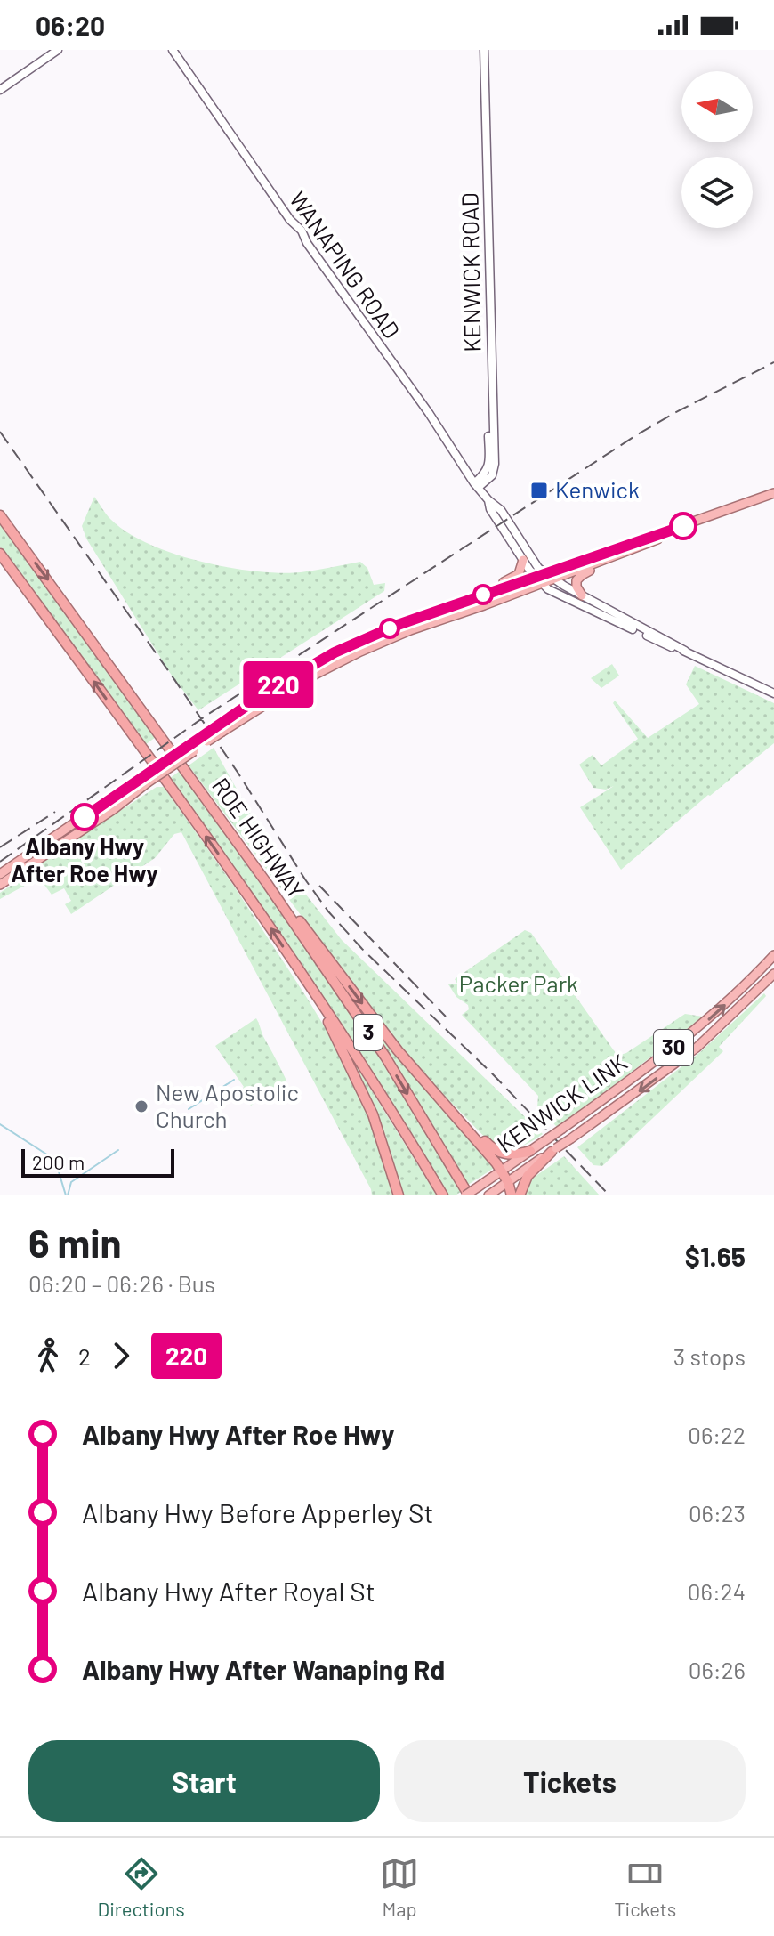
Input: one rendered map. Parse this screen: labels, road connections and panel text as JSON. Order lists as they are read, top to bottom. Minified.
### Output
{"streets":{"highway":["ROE HIGHWAY","3","30","KENWICK LINK"],"main road":["WANAPING ROAD","KENWICK ROAD"]},"crossings":[["WANAPING ROAD","KENWICK ROAD"],["ROE HIGHWAY","KENWICK LINK"]],"parks":["Packer Park"],"places":{"transit":["Kenwick"],"other":["Albany Hwy After Roe Hwy","New Apostolic Church"]},"lines":["bus line 220"],"scale_bar":"200 m","north":"left","page":{"status":"06:20","on_map":"220","scale":"200 m","heading":["6 min","06:20 – 06:26 · Bus","$1.65"],"legs":["2","220","3 stops"],"list":[{"name":"Albany Hwy After Roe Hwy","value":"06:22"},{"name":"Albany Hwy Before Apperley St","value":"06:23"},{"name":"Albany Hwy After Royal St","value":"06:24"},{"name":"Albany Hwy After Wanaping Rd","value":"06:26"}],"buttons":["Start","Tickets"],"tabs":["Directions","Map","Tickets"]}}
